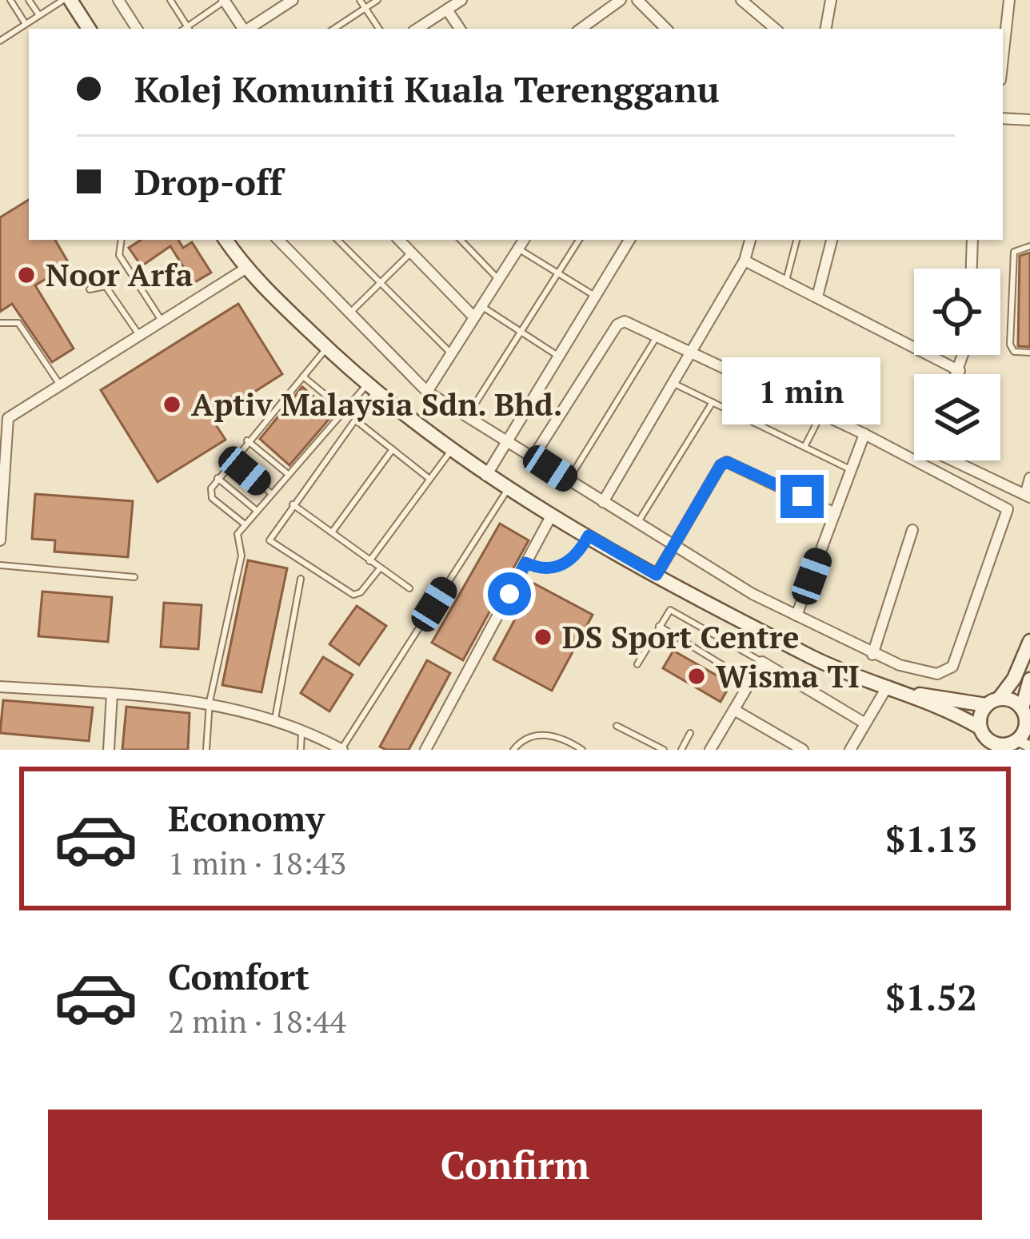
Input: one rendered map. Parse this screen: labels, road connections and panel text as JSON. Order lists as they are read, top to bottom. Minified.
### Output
{"places":["Noor Arfa","Aptiv Malaysia Sdn. Bhd.","DS Sport Centre","Wisma TI"],"page":{"banner":["Kolej Komuniti Kuala Terengganu","Drop-off"],"bubble":"1 min","list":[{"name":"Economy","note":"1 min · 18:43","value":"$1.13"},{"name":"Comfort","note":"2 min · 18:44","value":"$1.52"}],"buttons":"Confirm"}}
